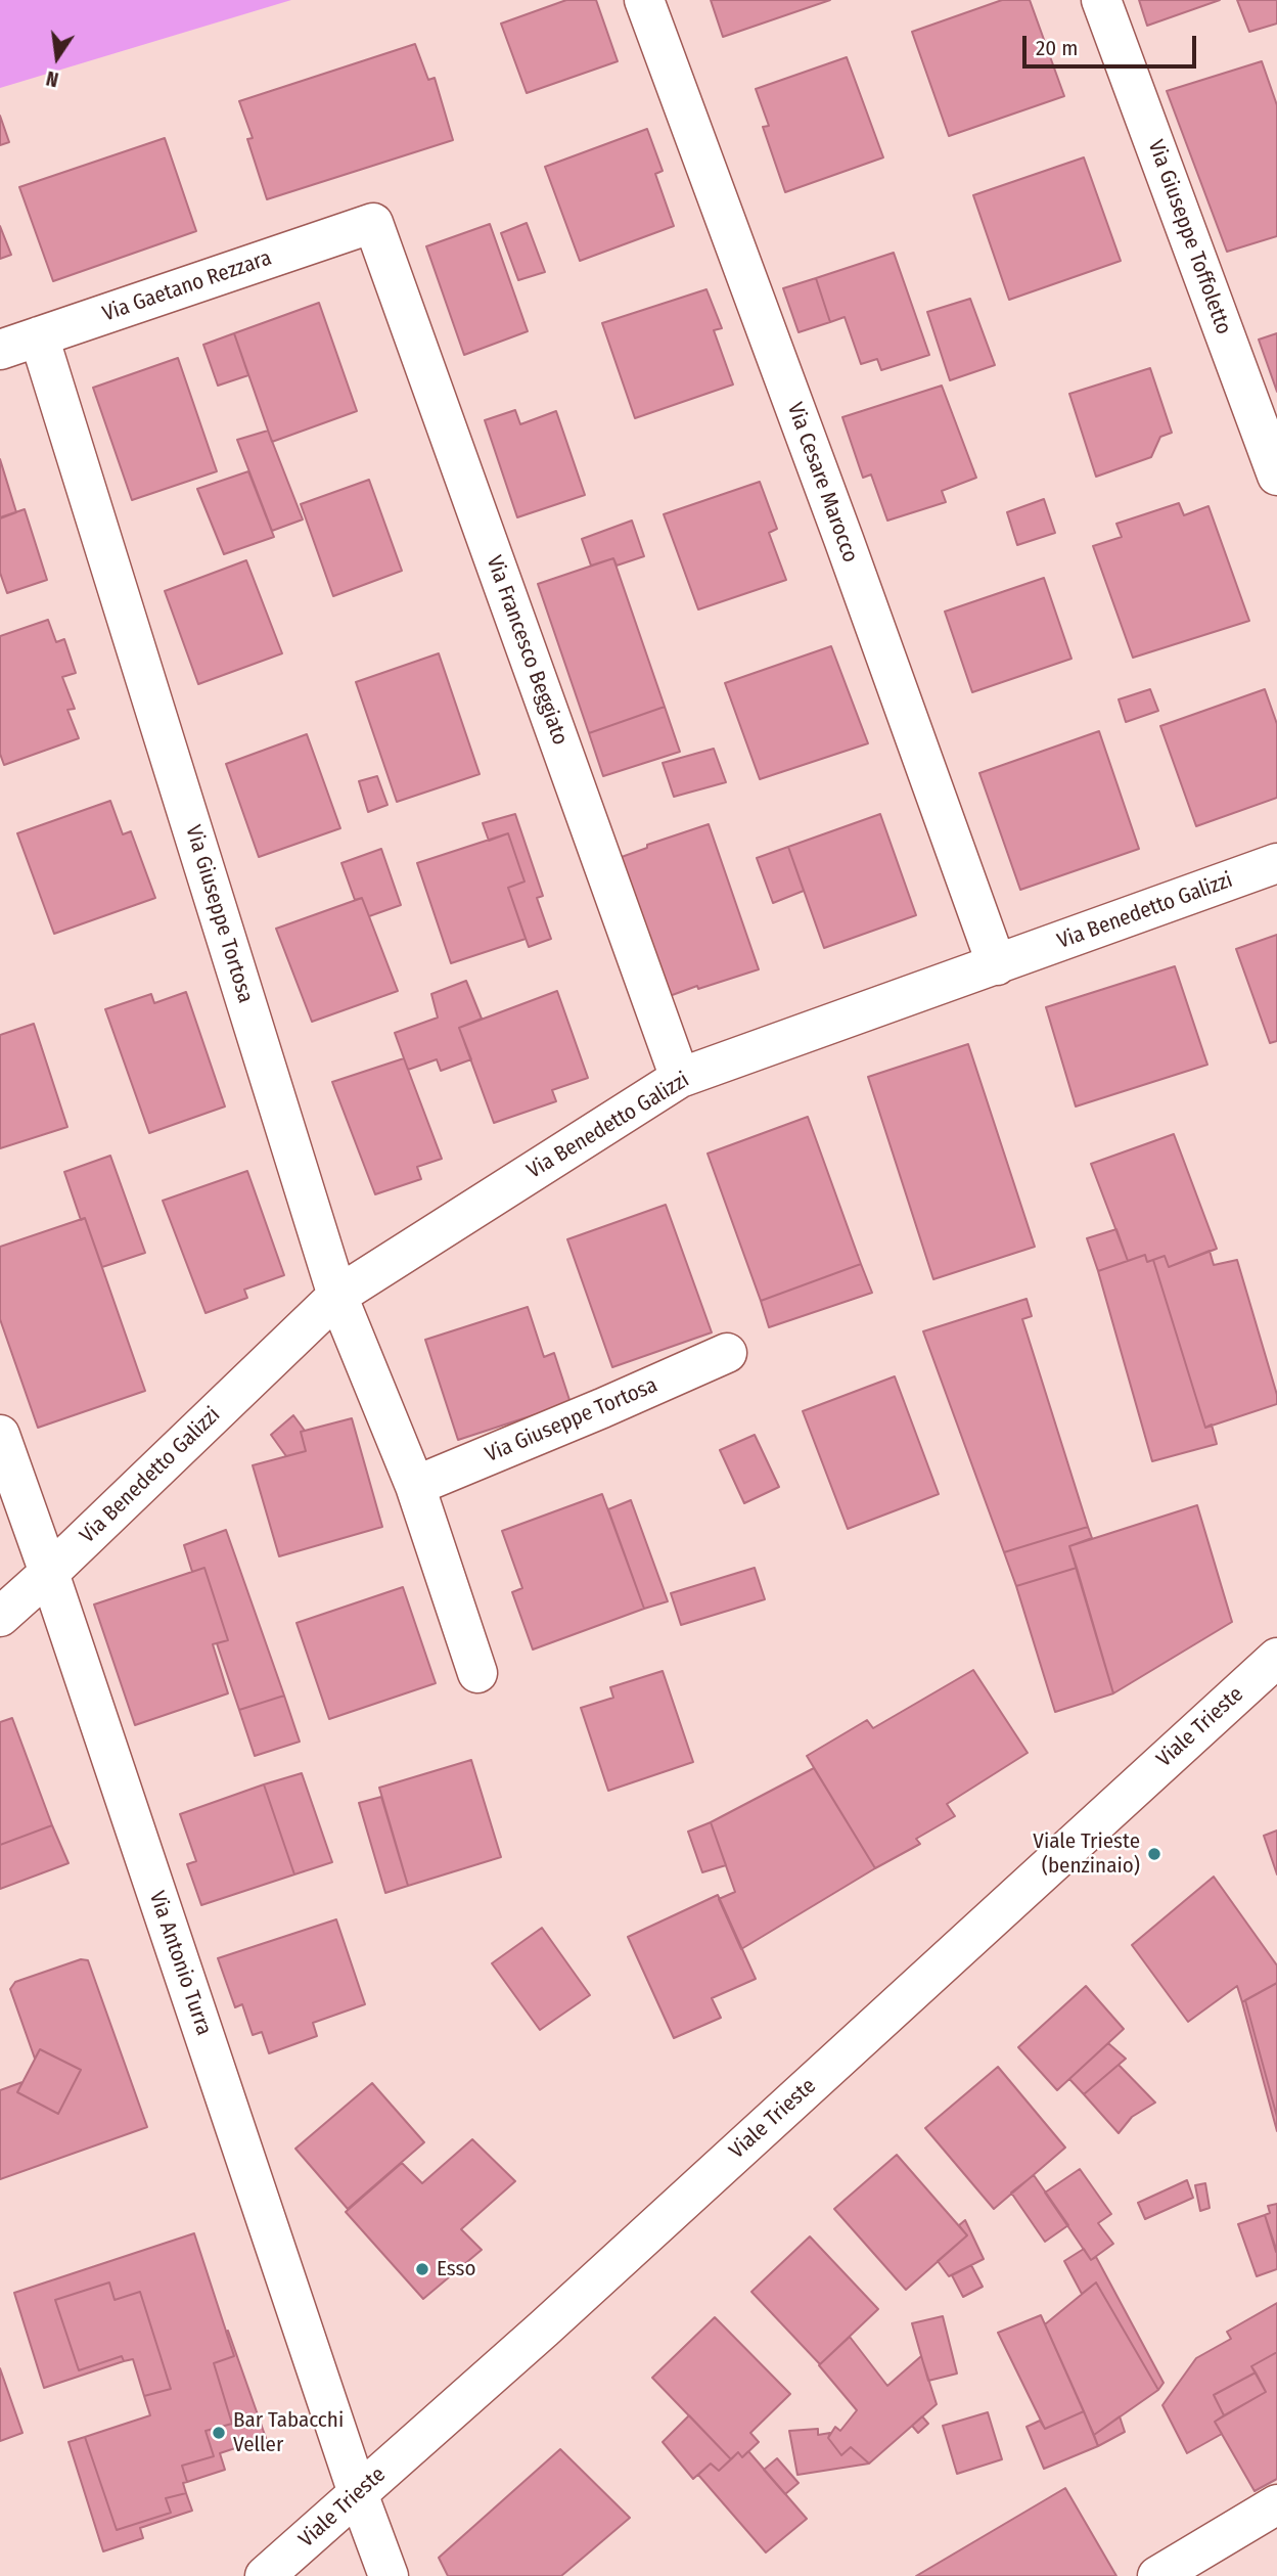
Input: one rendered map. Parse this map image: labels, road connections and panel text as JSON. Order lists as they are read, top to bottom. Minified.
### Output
{"streets":{"street":["Via Giuseppe Toffoletto","Via Gaetano Rezzara","Via Cesare Marocco","Via Francesco Beggiato","Via Benedetto Galizzi","Via Giuseppe Tortosa","Viale Trieste","Via Antonio Turra"]},"crossings":[["Via Gaetano Rezzara","Via Francesco Beggiato"],["Via Gaetano Rezzara","Via Giuseppe Tortosa"],["Via Cesare Marocco","Via Benedetto Galizzi"],["Via Francesco Beggiato","Via Benedetto Galizzi"],["Via Benedetto Galizzi","Via Giuseppe Tortosa"],["Via Benedetto Galizzi","Via Antonio Turra"],["Viale Trieste","Via Antonio Turra"]],"places":["Viale Trieste (benzinaio)","Esso","Bar Tabacchi Veller"],"scale_bar":"20 m","north":"bottom"}
